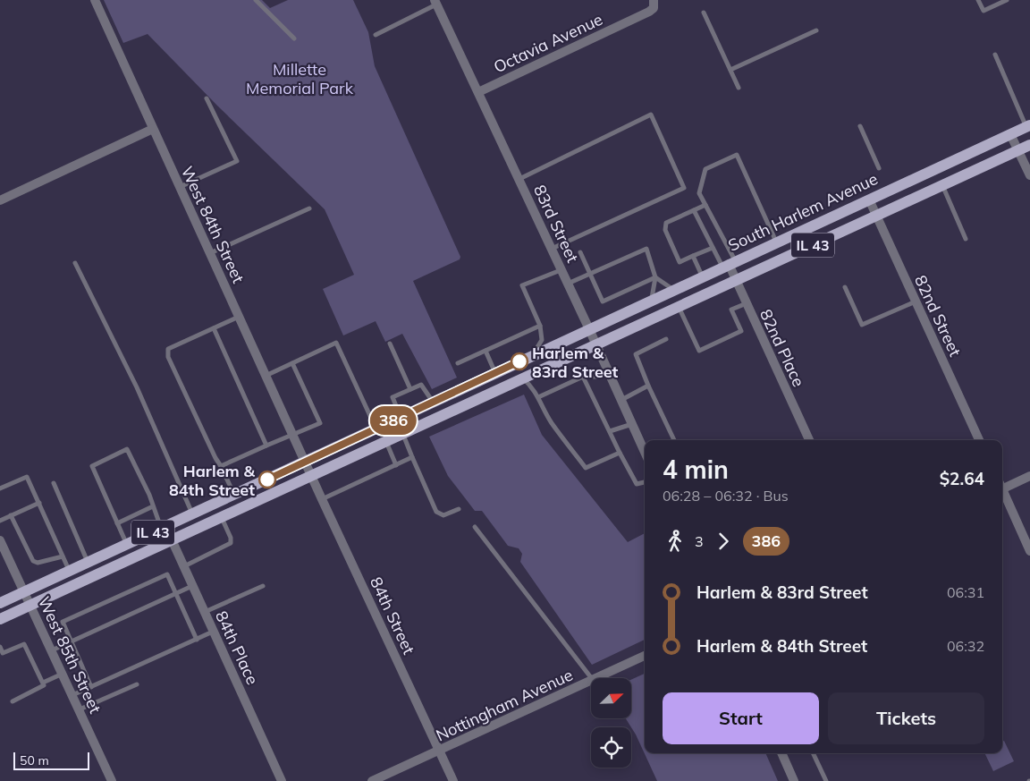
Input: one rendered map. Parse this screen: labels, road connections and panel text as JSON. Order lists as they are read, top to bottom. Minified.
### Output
{"streets":{"main road":["South Harlem Avenue","IL 43"],"street":["Octavia Avenue","83rd Street","West 84th Street","82nd Street","82nd Place","84th Street","84th Place","West 85th Street","Nottingham Avenue"]},"crossings":[["Octavia Avenue","83rd Street"],["South Harlem Avenue","83rd Street"],["South Harlem Avenue","IL 43"],["South Harlem Avenue","82nd Street"],["South Harlem Avenue","82nd Place"],["83rd Street","IL 43"],["West 84th Street","IL 43"],["West 84th Street","84th Street"],["IL 43","82nd Street"],["IL 43","82nd Place"],["IL 43","84th Street"],["IL 43","84th Place"],["IL 43","West 85th Street"],["84th Street","Nottingham Avenue"]],"parks":["Millette Memorial Park"],"places":["Harlem & 83rd Street","Harlem & 84th Street"],"lines":["bus line 386"],"scale_bar":"50 m","north":"top right","page":{"on_map":"386","heading":["4 min","06:28 – 06:32 · Bus","$2.64"],"legs":["3","386"],"list":[{"name":"Harlem & 83rd Street","value":"06:31"},{"name":"Harlem & 84th Street","value":"06:32"}],"buttons":["Start","Tickets"],"scale":"50 m"}}
